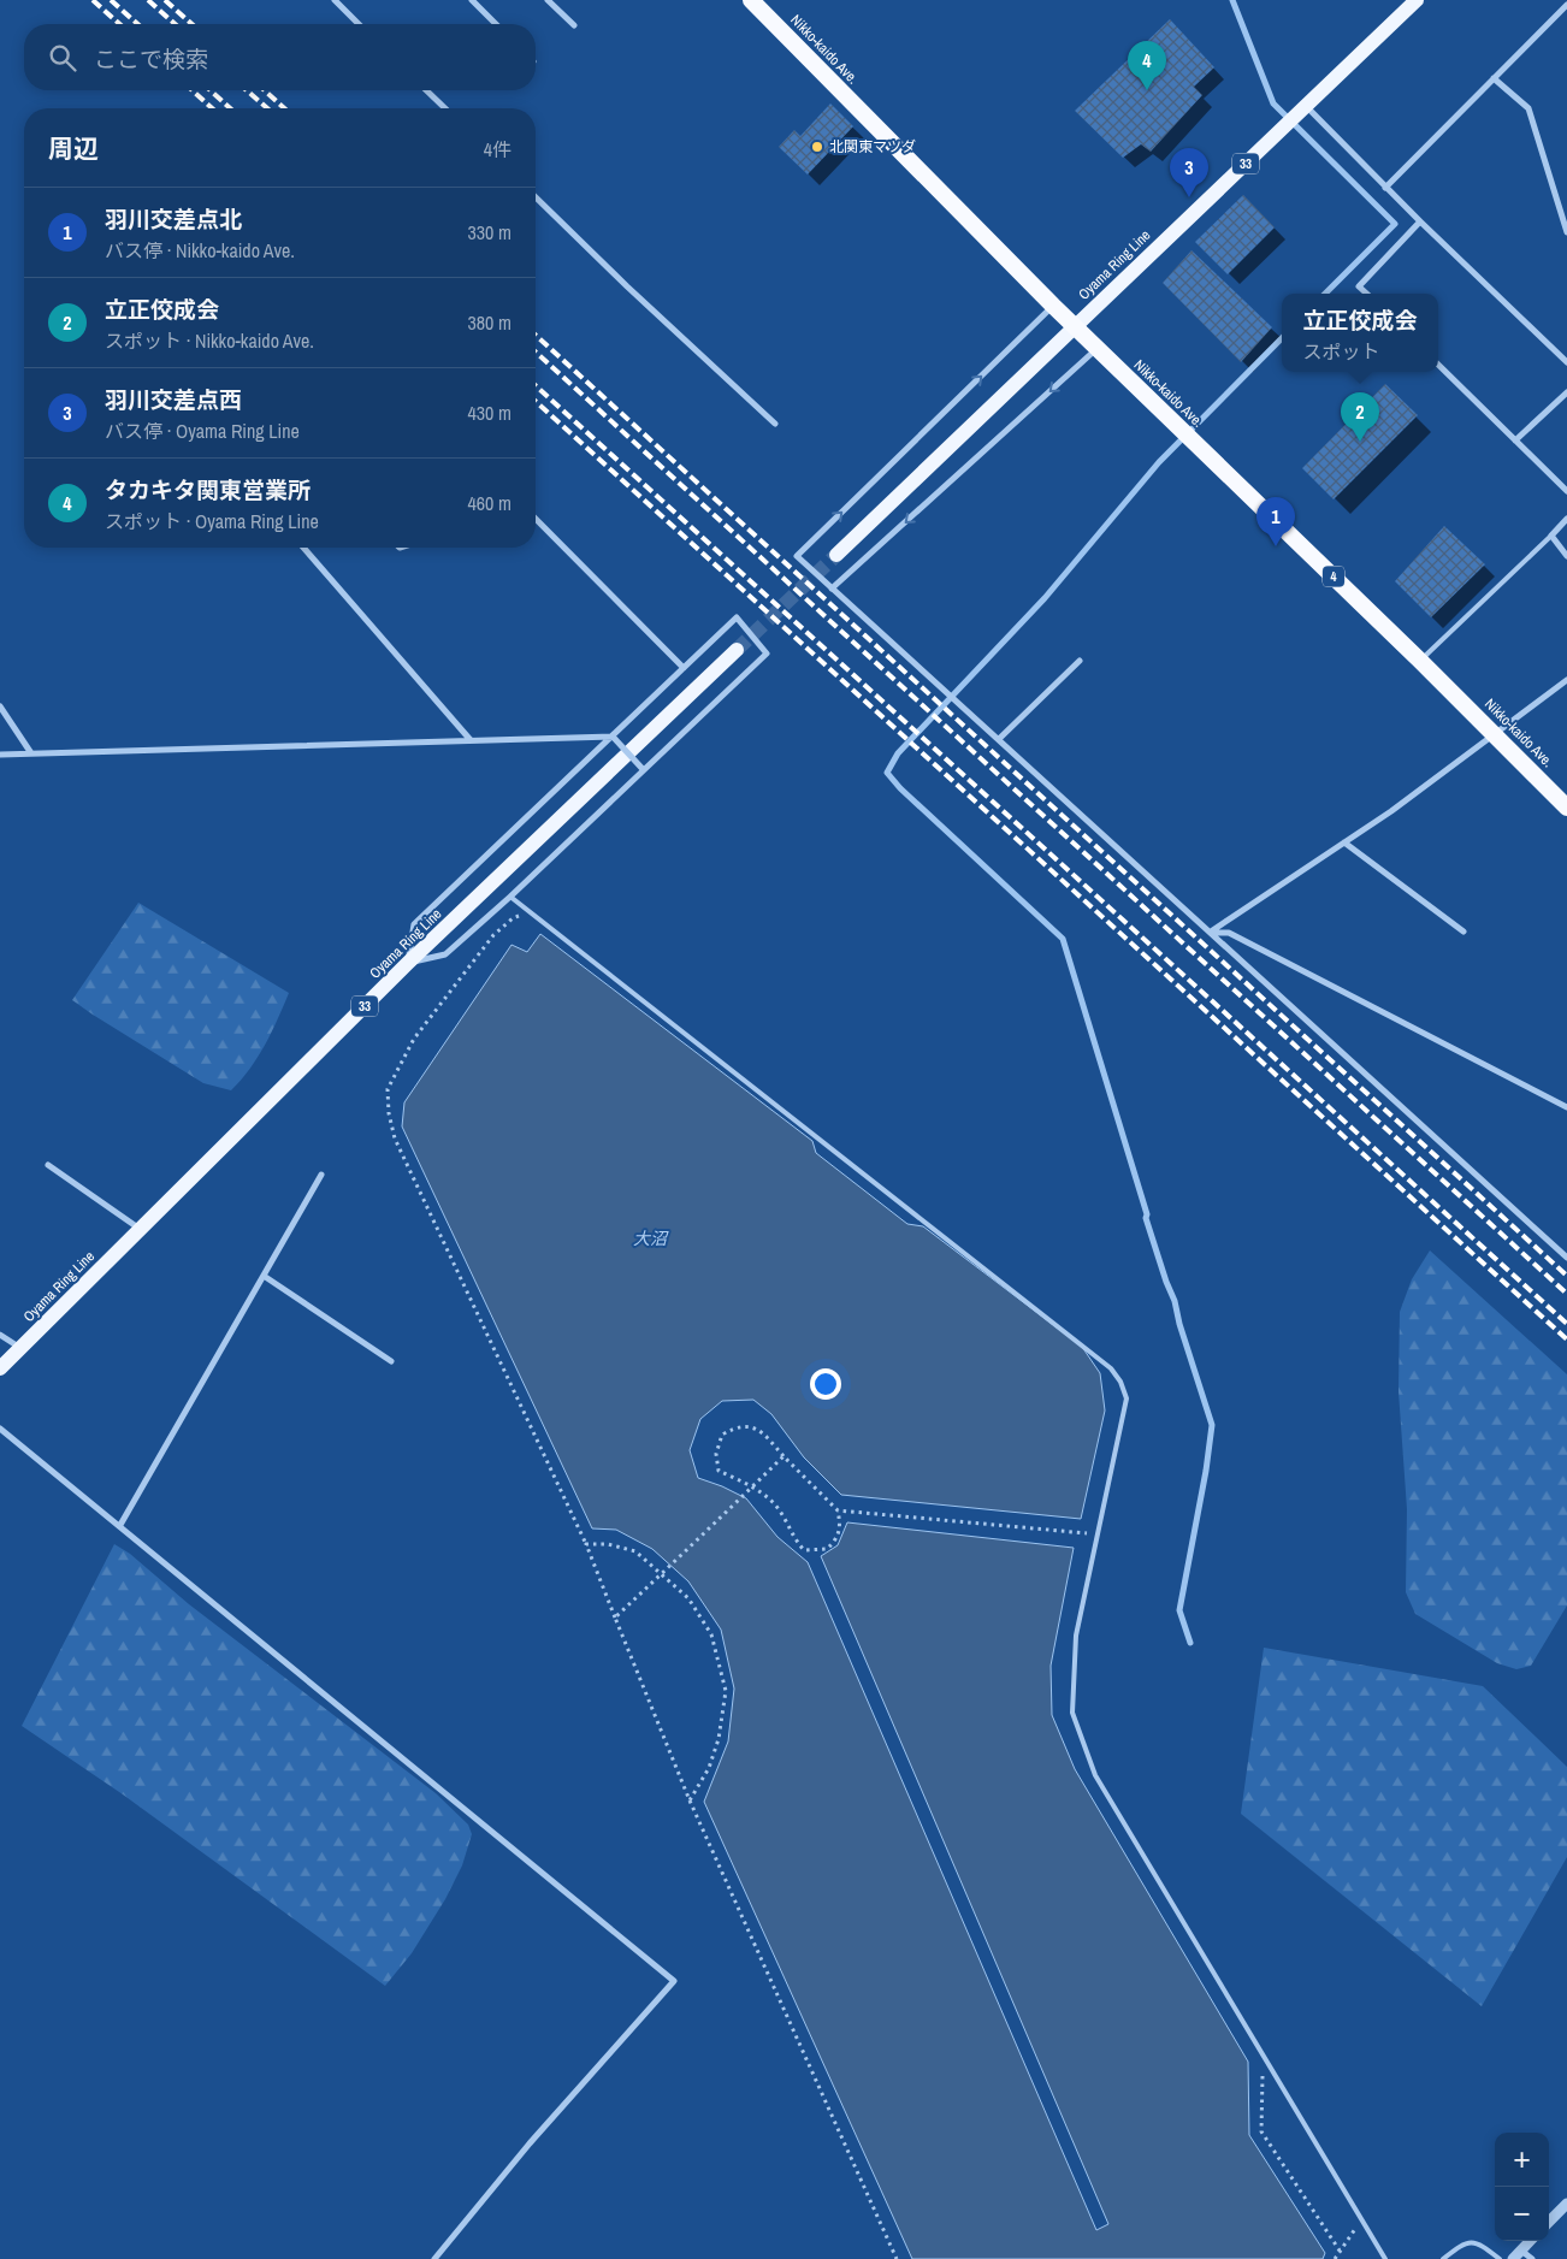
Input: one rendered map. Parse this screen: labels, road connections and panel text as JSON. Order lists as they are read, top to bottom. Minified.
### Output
{"streets":{"highway":["Nikko-kaido Ave.","4"],"main road":["33","Oyama Ring Line"]},"crossings":[["Nikko-kaido Ave.","Oyama Ring Line"]],"water":["大沼"],"places":["北関東マツダ"],"page":{"search":"ここで検索","pins":["4","3","2","1"],"heading":["周辺","4件"],"list":[{"mark":"1","name":"羽川交差点北","note":"バス停 · Nikko-kaido Ave.","value":"330 m"},{"mark":"2","name":"立正佼成会","note":"スポット · Nikko-kaido Ave.","value":"380 m"},{"mark":"3","name":"羽川交差点西","note":"バス停 · Oyama Ring Line","value":"430 m"},{"mark":"4","name":"タカキタ関東営業所","note":"スポット · Oyama Ring Line","value":"460 m"}],"popup":["立正佼成会","スポット"],"map_buttons":["+","−"]}}
